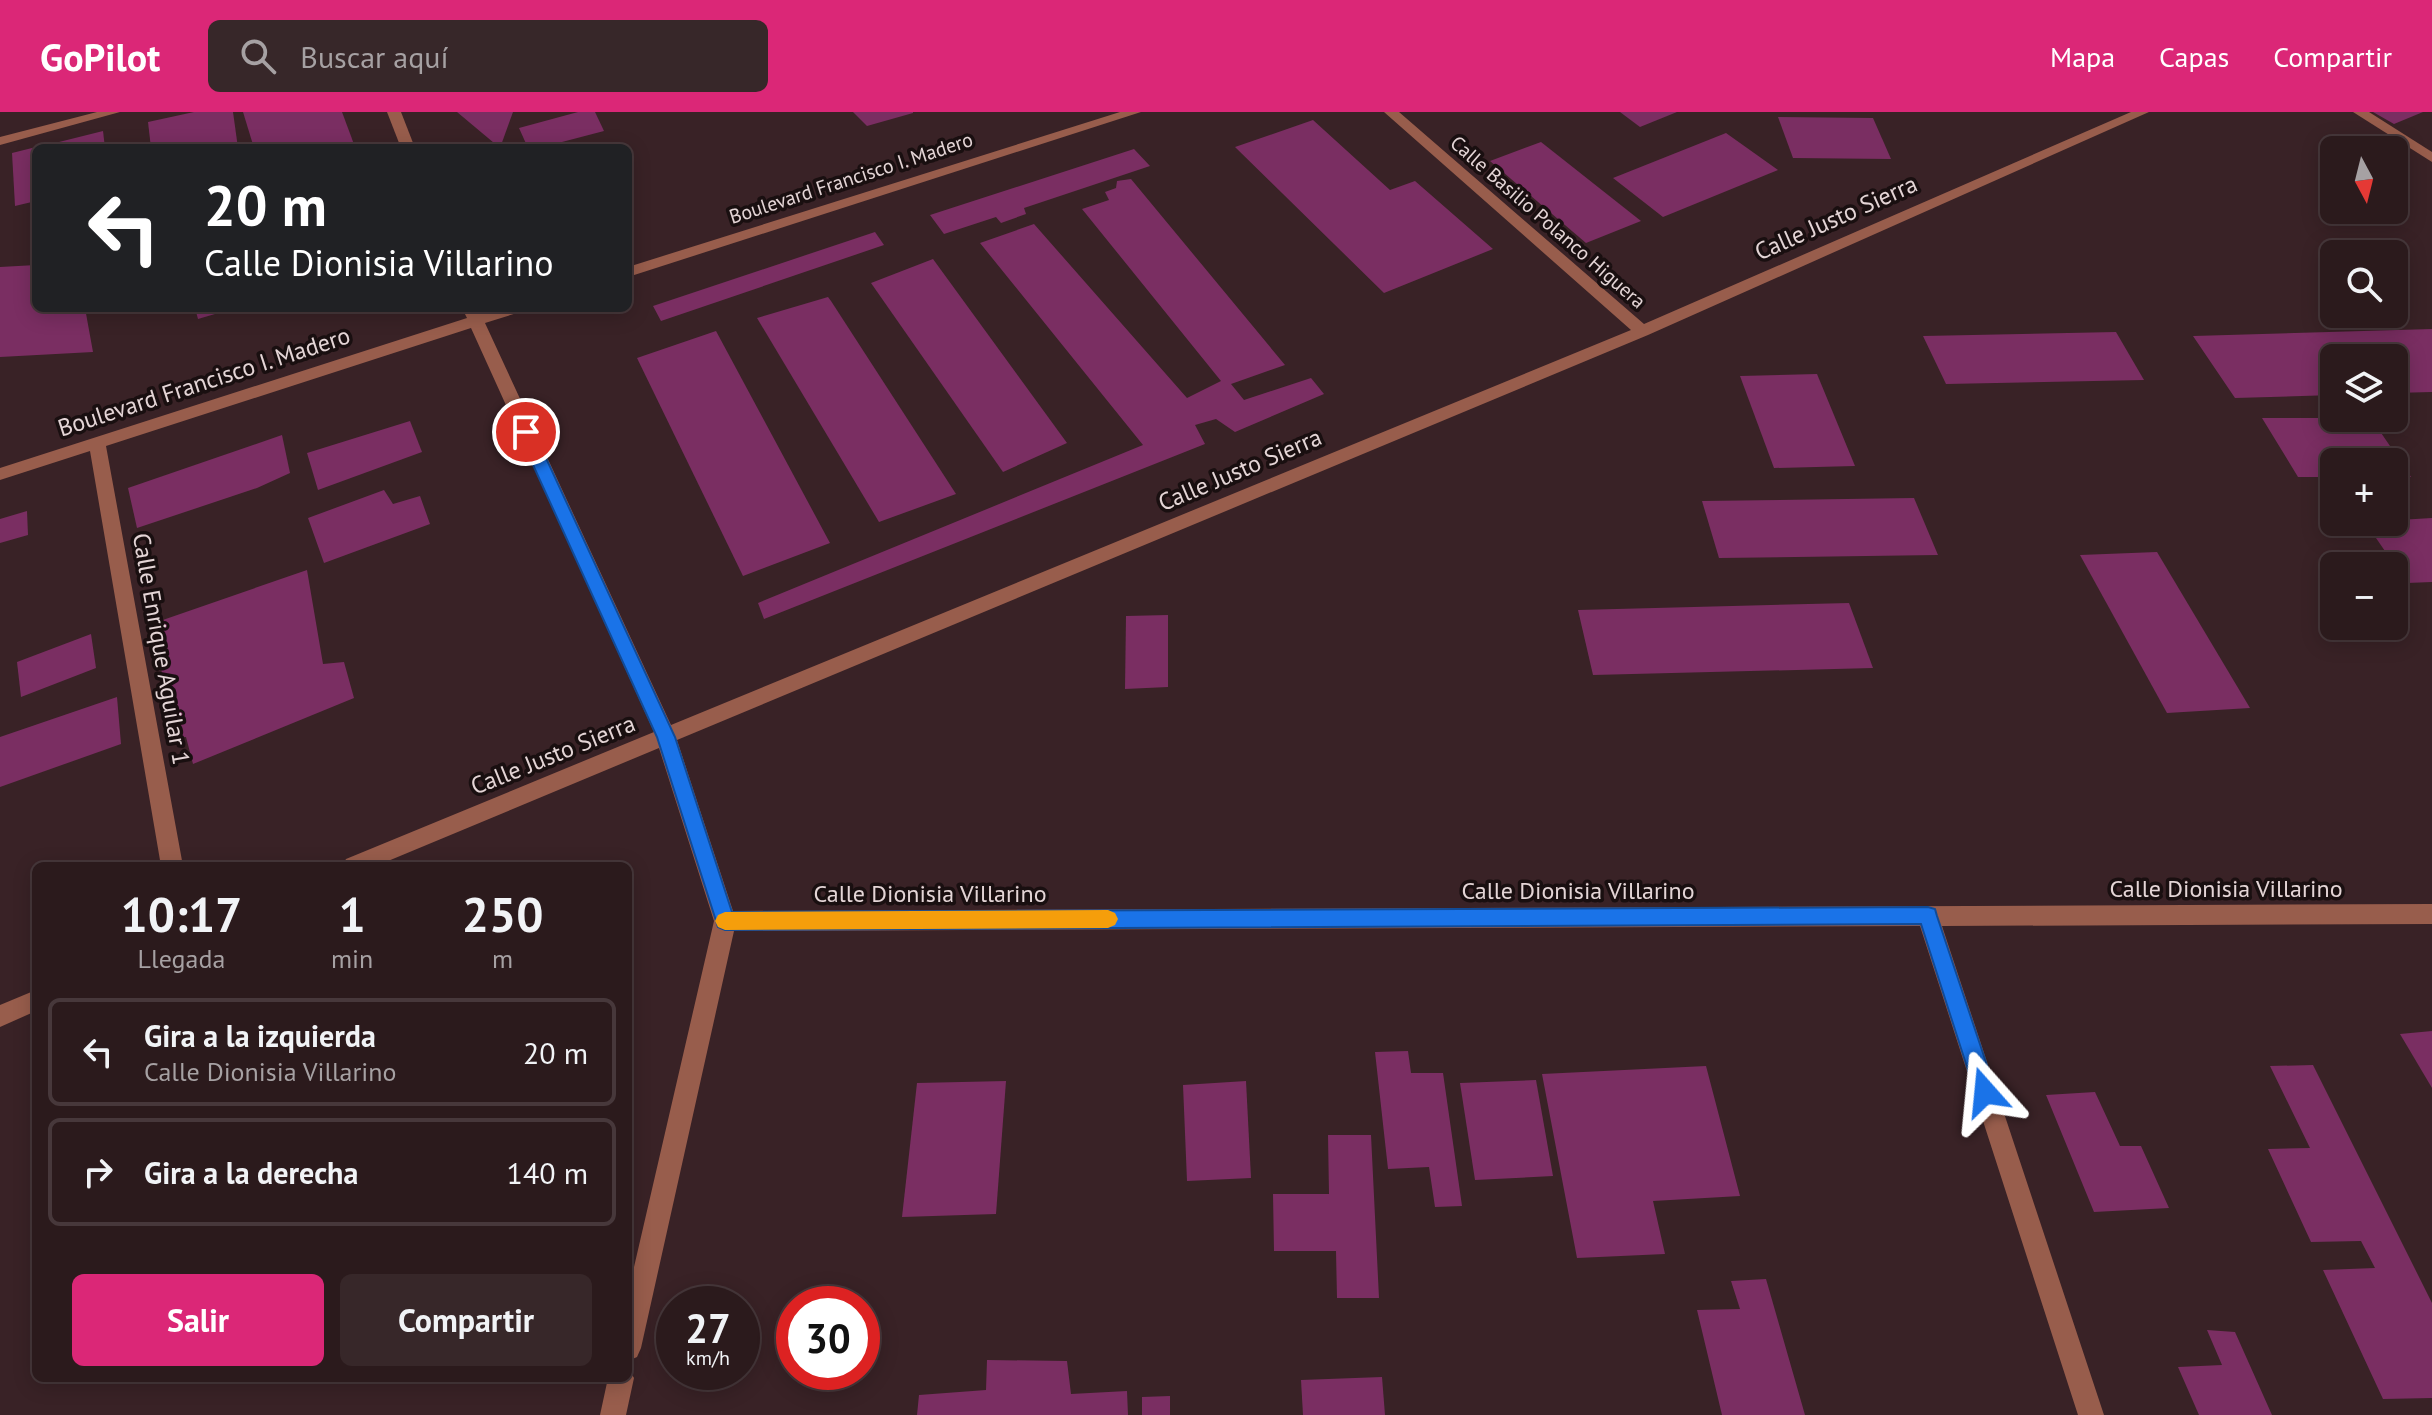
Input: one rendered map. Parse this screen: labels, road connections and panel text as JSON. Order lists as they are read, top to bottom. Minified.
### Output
{"streets":{"street":["Boulevard Francisco I. Madero","Calle Justo Sierra","Calle Basilio Polanco Higuera","Calle Enrique Aguilar 1","Calle Dionisia Villarino"]},"crossings":[["Boulevard Francisco I. Madero","Calle Enrique Aguilar 1"],["Calle Justo Sierra","Calle Basilio Polanco Higuera"]],"north":"bottom","page":{"header":"GoPilot","search":"Buscar aquí","nav":["Mapa","Capas","Compartir"],"map_buttons":["+","−"],"turn":["20 m","Calle Dionisia Villarino"],"eta":["10:17","Llegada","1","min","250","m"],"list":[{"name":"Gira a la izquierda","note":"Calle Dionisia Villarino","value":"20 m"},{"name":"Gira a la derecha","value":"140 m"}],"buttons":["Salir","Compartir"],"speed":"27 km/h","limit":"30"}}
